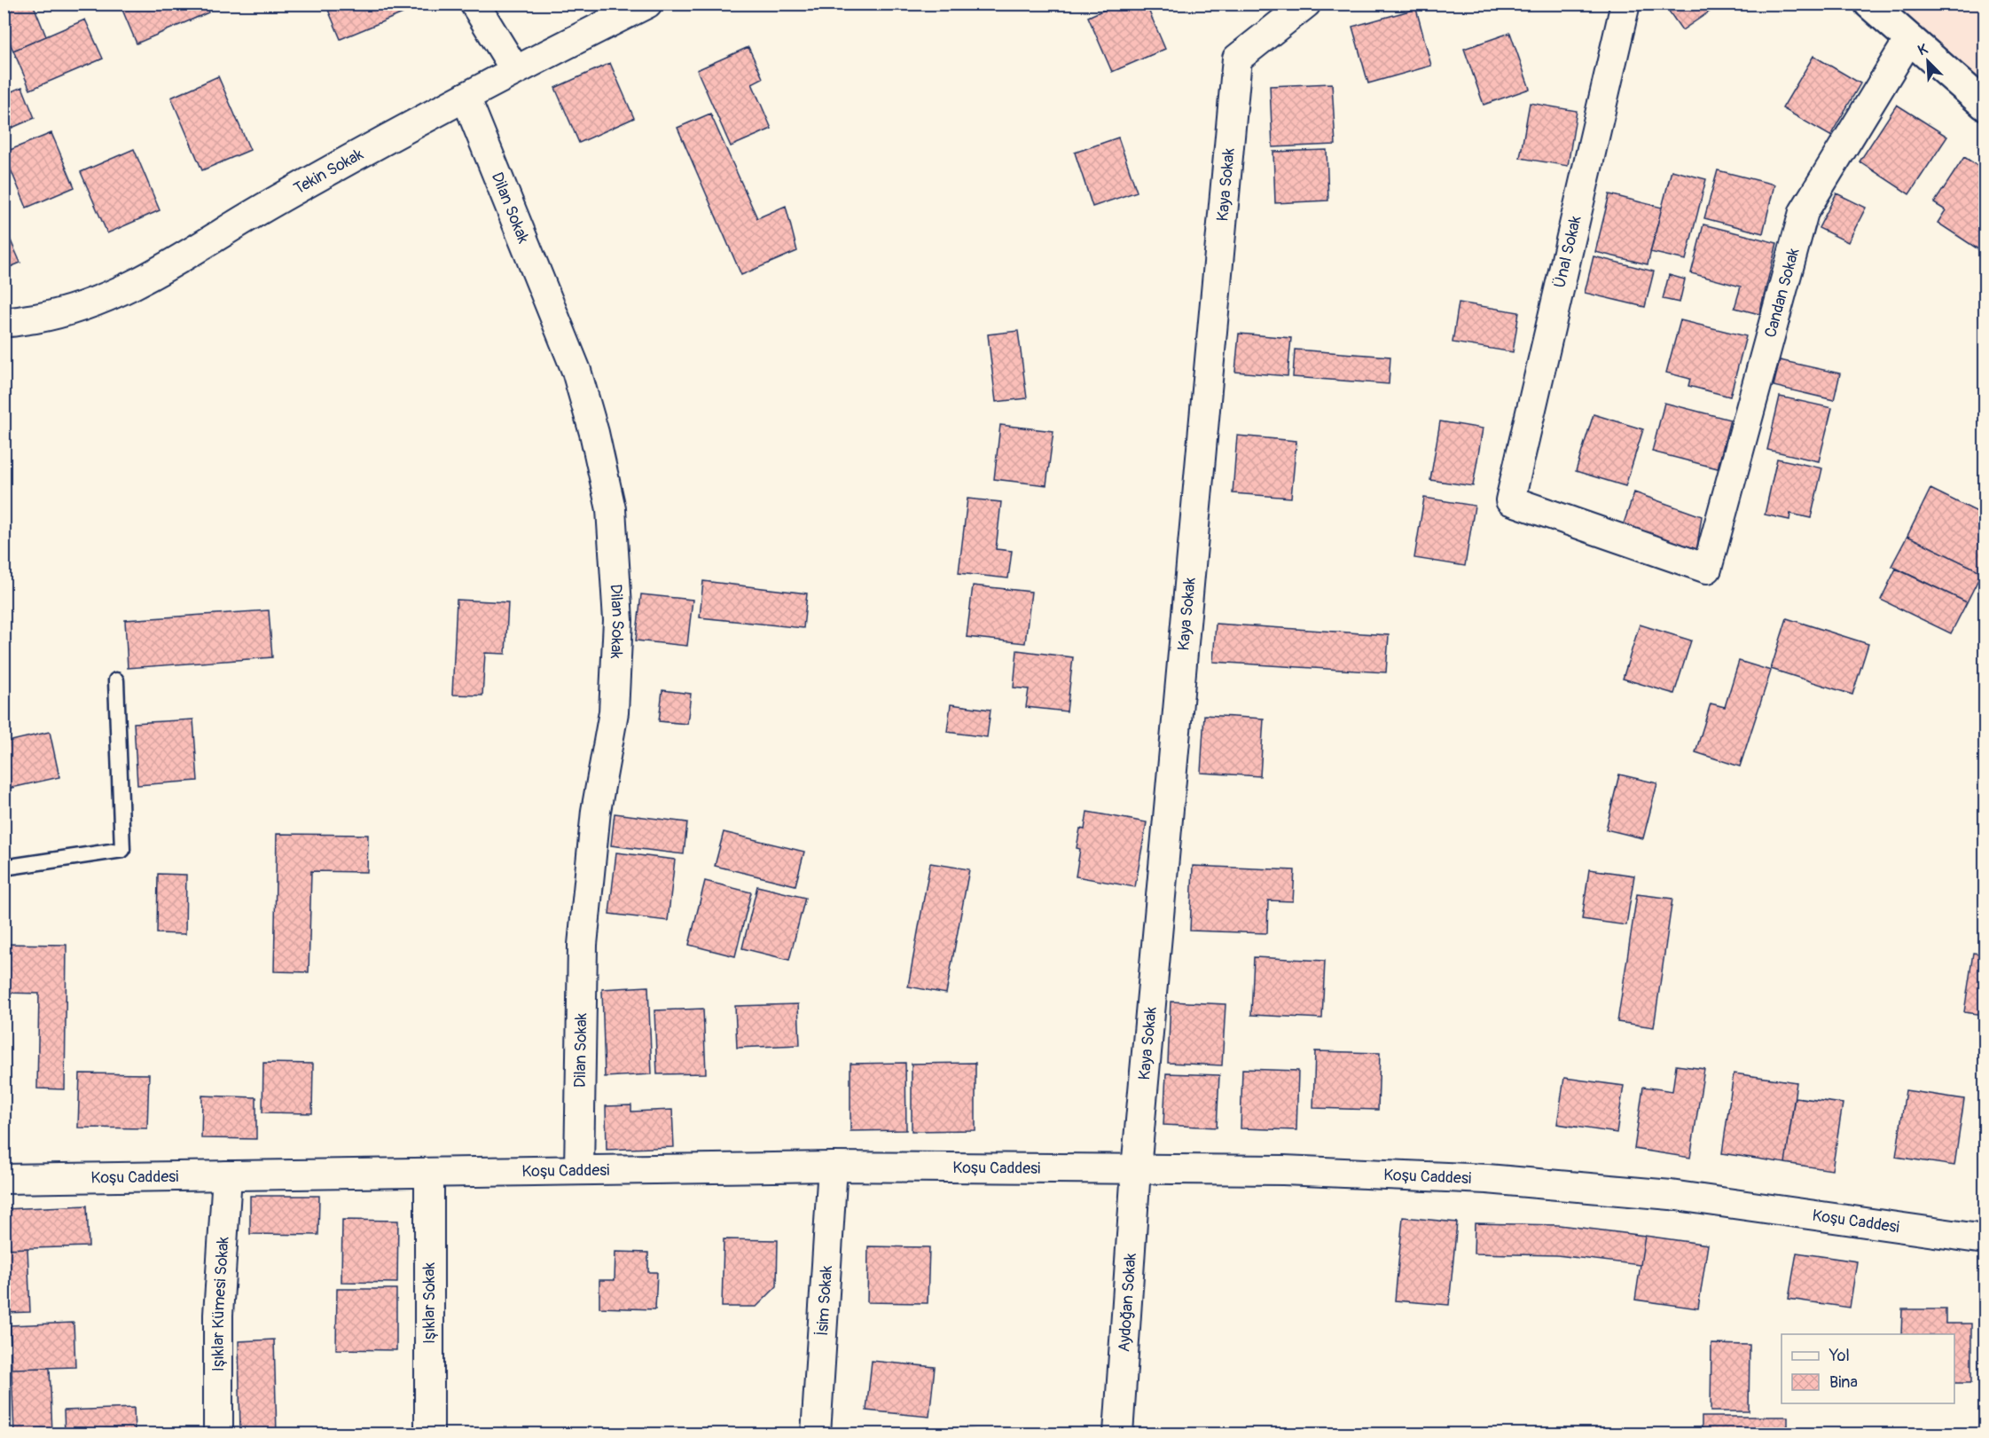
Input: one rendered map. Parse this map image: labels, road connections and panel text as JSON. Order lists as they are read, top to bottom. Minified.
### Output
{"streets":{"street":["Tekin Sokak","Kaya Sokak","Dilan Sokak","Ünal Sokak","Candan Sokak","Koşu Caddesi","İsim Sokak","Aydoğan Sokak","Işıklar Sokak","Işıklar Kümesi Sokak"]},"crossings":[["Tekin Sokak","Dilan Sokak"],["Kaya Sokak","Koşu Caddesi"],["Kaya Sokak","Aydoğan Sokak"],["Dilan Sokak","Koşu Caddesi"],["Ünal Sokak","Candan Sokak"],["Koşu Caddesi","İsim Sokak"],["Koşu Caddesi","Aydoğan Sokak"],["Koşu Caddesi","Işıklar Sokak"],["Koşu Caddesi","Işıklar Kümesi Sokak"]],"legend":["Yol","Bina"],"north":"top left"}
